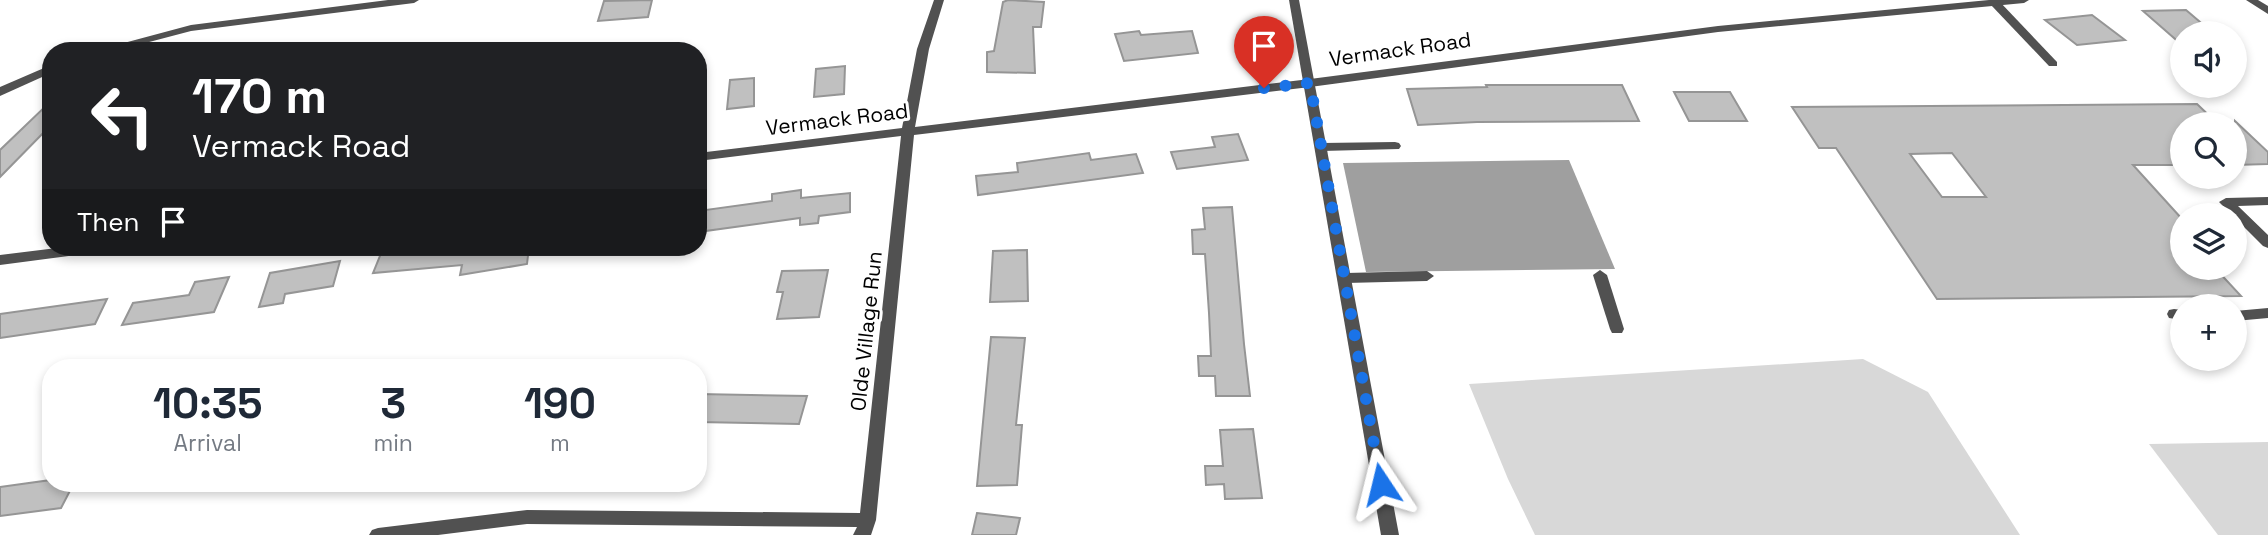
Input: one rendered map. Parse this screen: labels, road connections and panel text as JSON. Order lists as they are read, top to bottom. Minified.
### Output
{"streets":{"street":["Vermack Road","Olde Village Run"]},"crossings":[["Vermack Road","Olde Village Run"]],"page":{"map_buttons":"+","turn":["170 m","Vermack Road"],"then":"Then","eta":["10:35","Arrival","3","min","190","m"]}}
